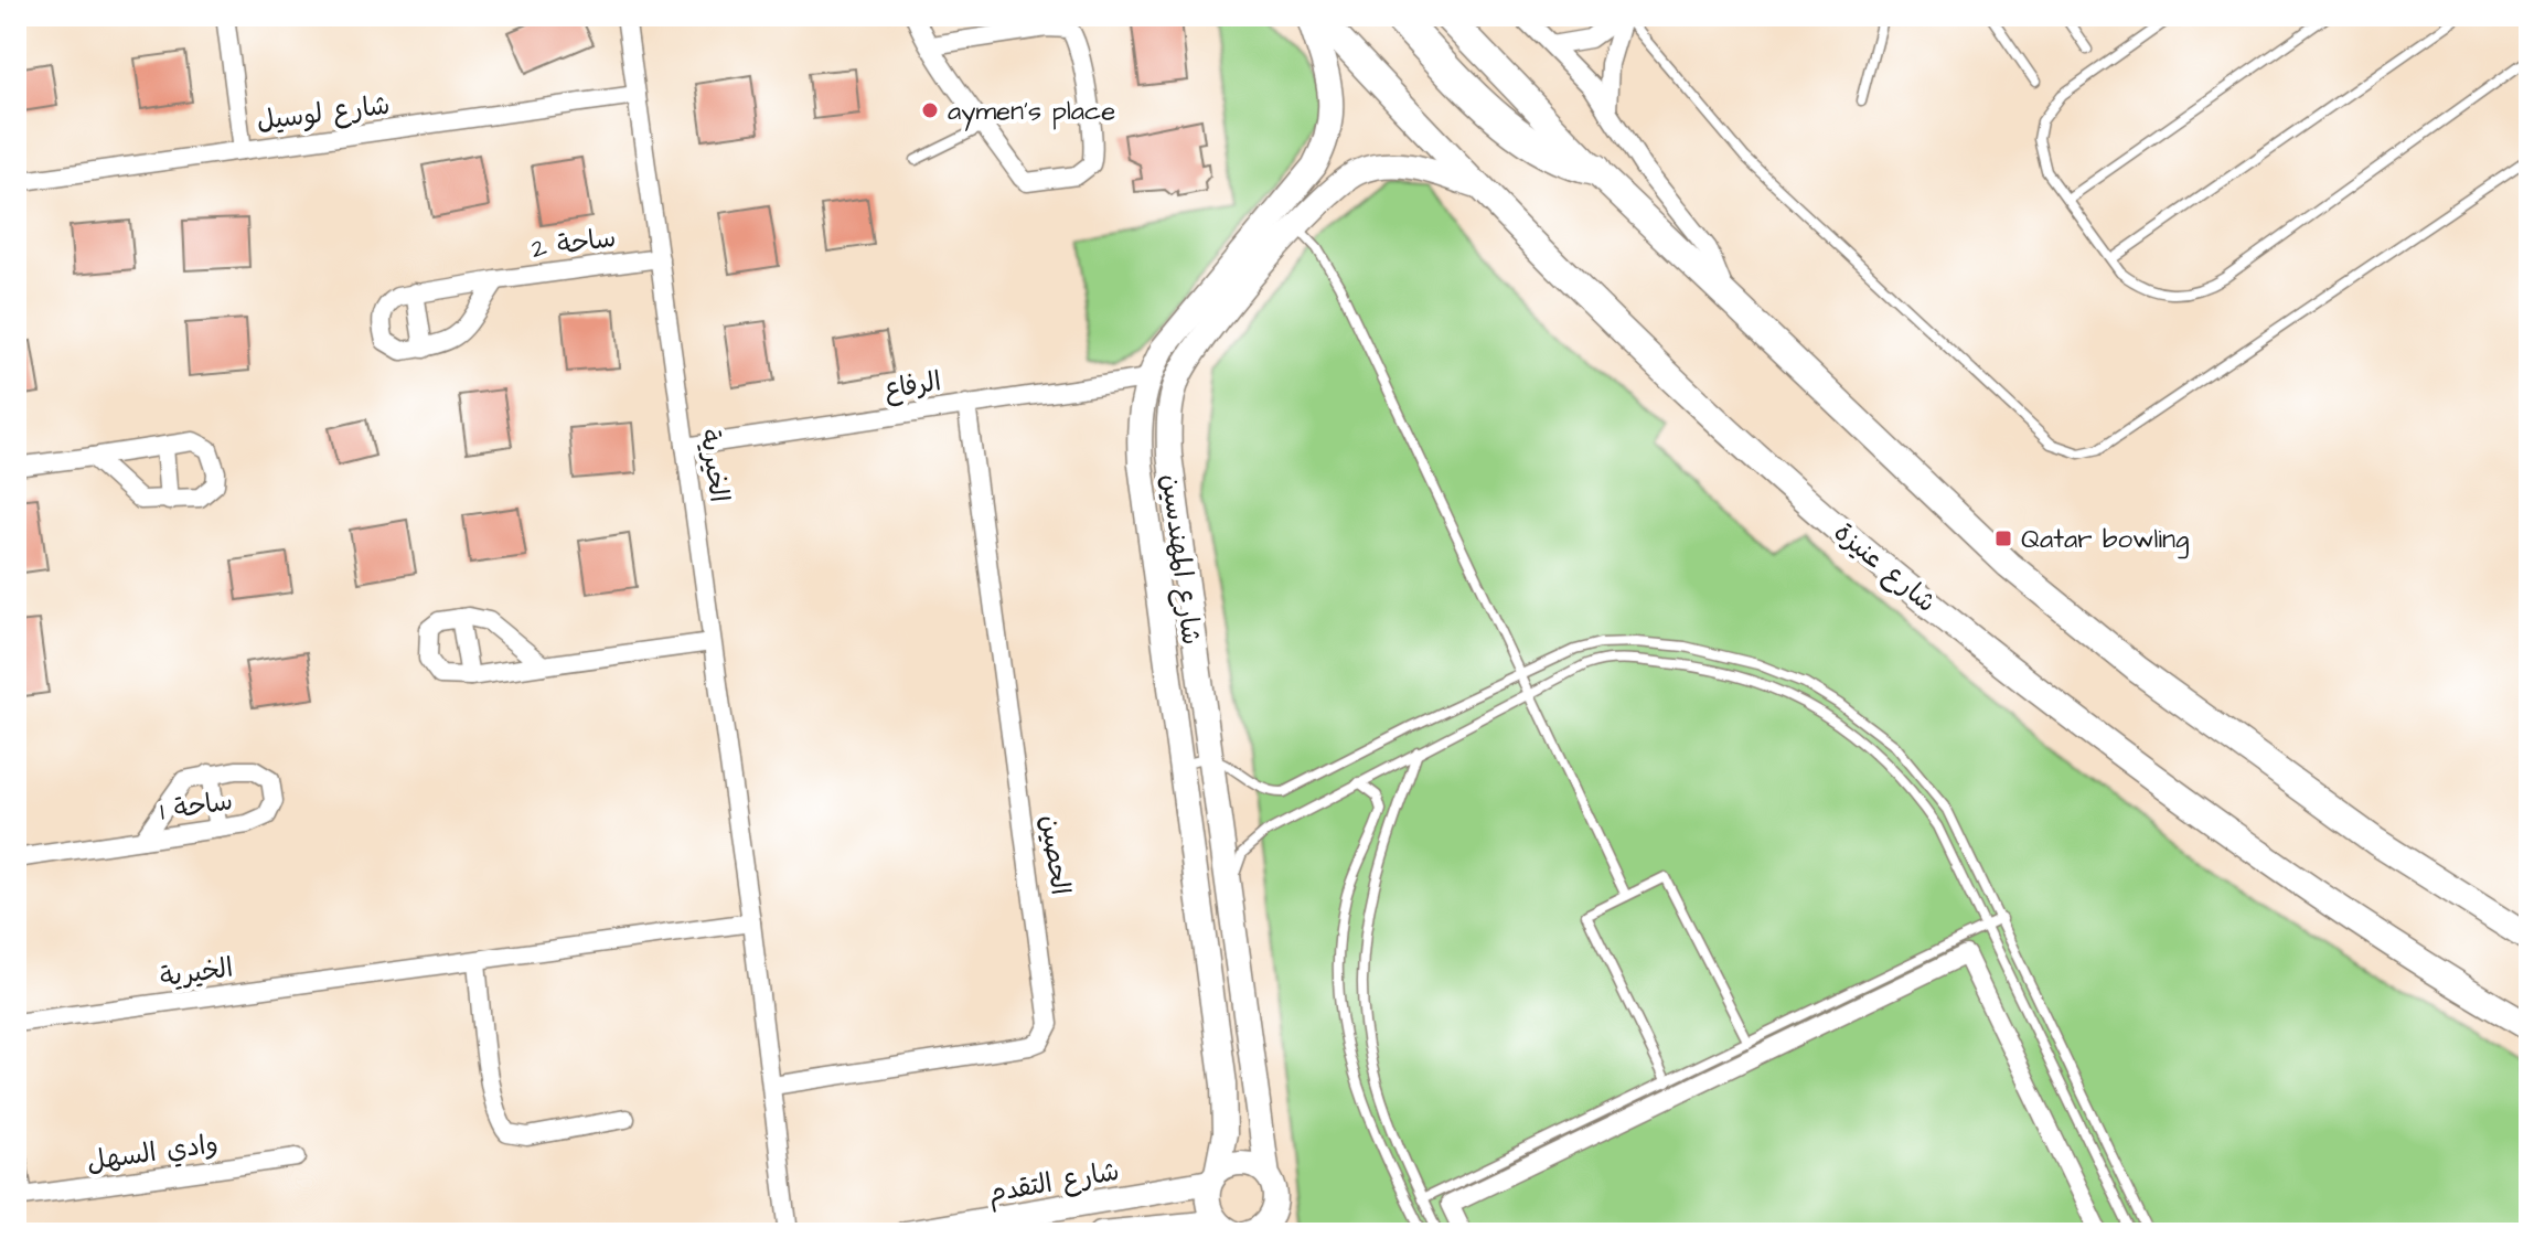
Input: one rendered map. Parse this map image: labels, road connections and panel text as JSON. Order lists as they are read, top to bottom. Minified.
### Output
{"streets":{"main road":["شارع عنيزة"],"street":["شارع لوسيل","ساحة 2","الرفاع","الخيرية","شارع المهندسين","ساحة 1","الحصين","وادي السهل","شارع التقدم"]},"crossings":[["شارع لوسيل","الخيرية"],["ساحة 2","الخيرية"],["الرفاع","الخيرية"],["الرفاع","شارع المهندسين"],["الرفاع","الحصين"],["الخيرية","الحصين"],["شارع المهندسين","شارع عنيزة"],["شارع المهندسين","شارع التقدم"]],"places":{"other":["aymen's place"],"transit":["Qatar bowling"]}}
